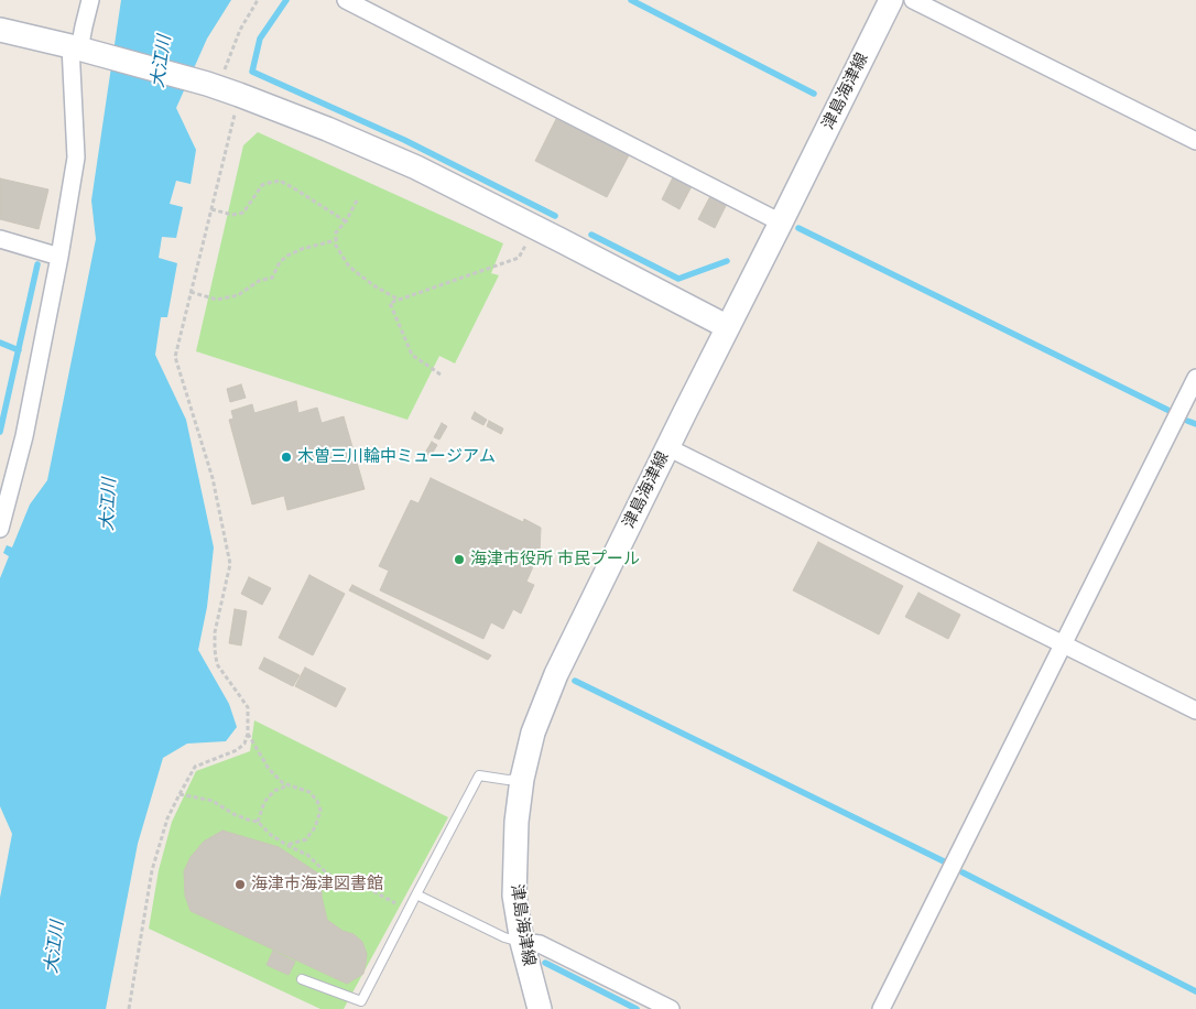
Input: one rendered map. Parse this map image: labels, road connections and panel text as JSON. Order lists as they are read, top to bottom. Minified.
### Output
{"streets":{"main road":["津島海津線"]},"water":["大江川"],"places":["木曽三川輪中ミュージアム","海津市役所 市民プール","海津市海津図書館"]}
